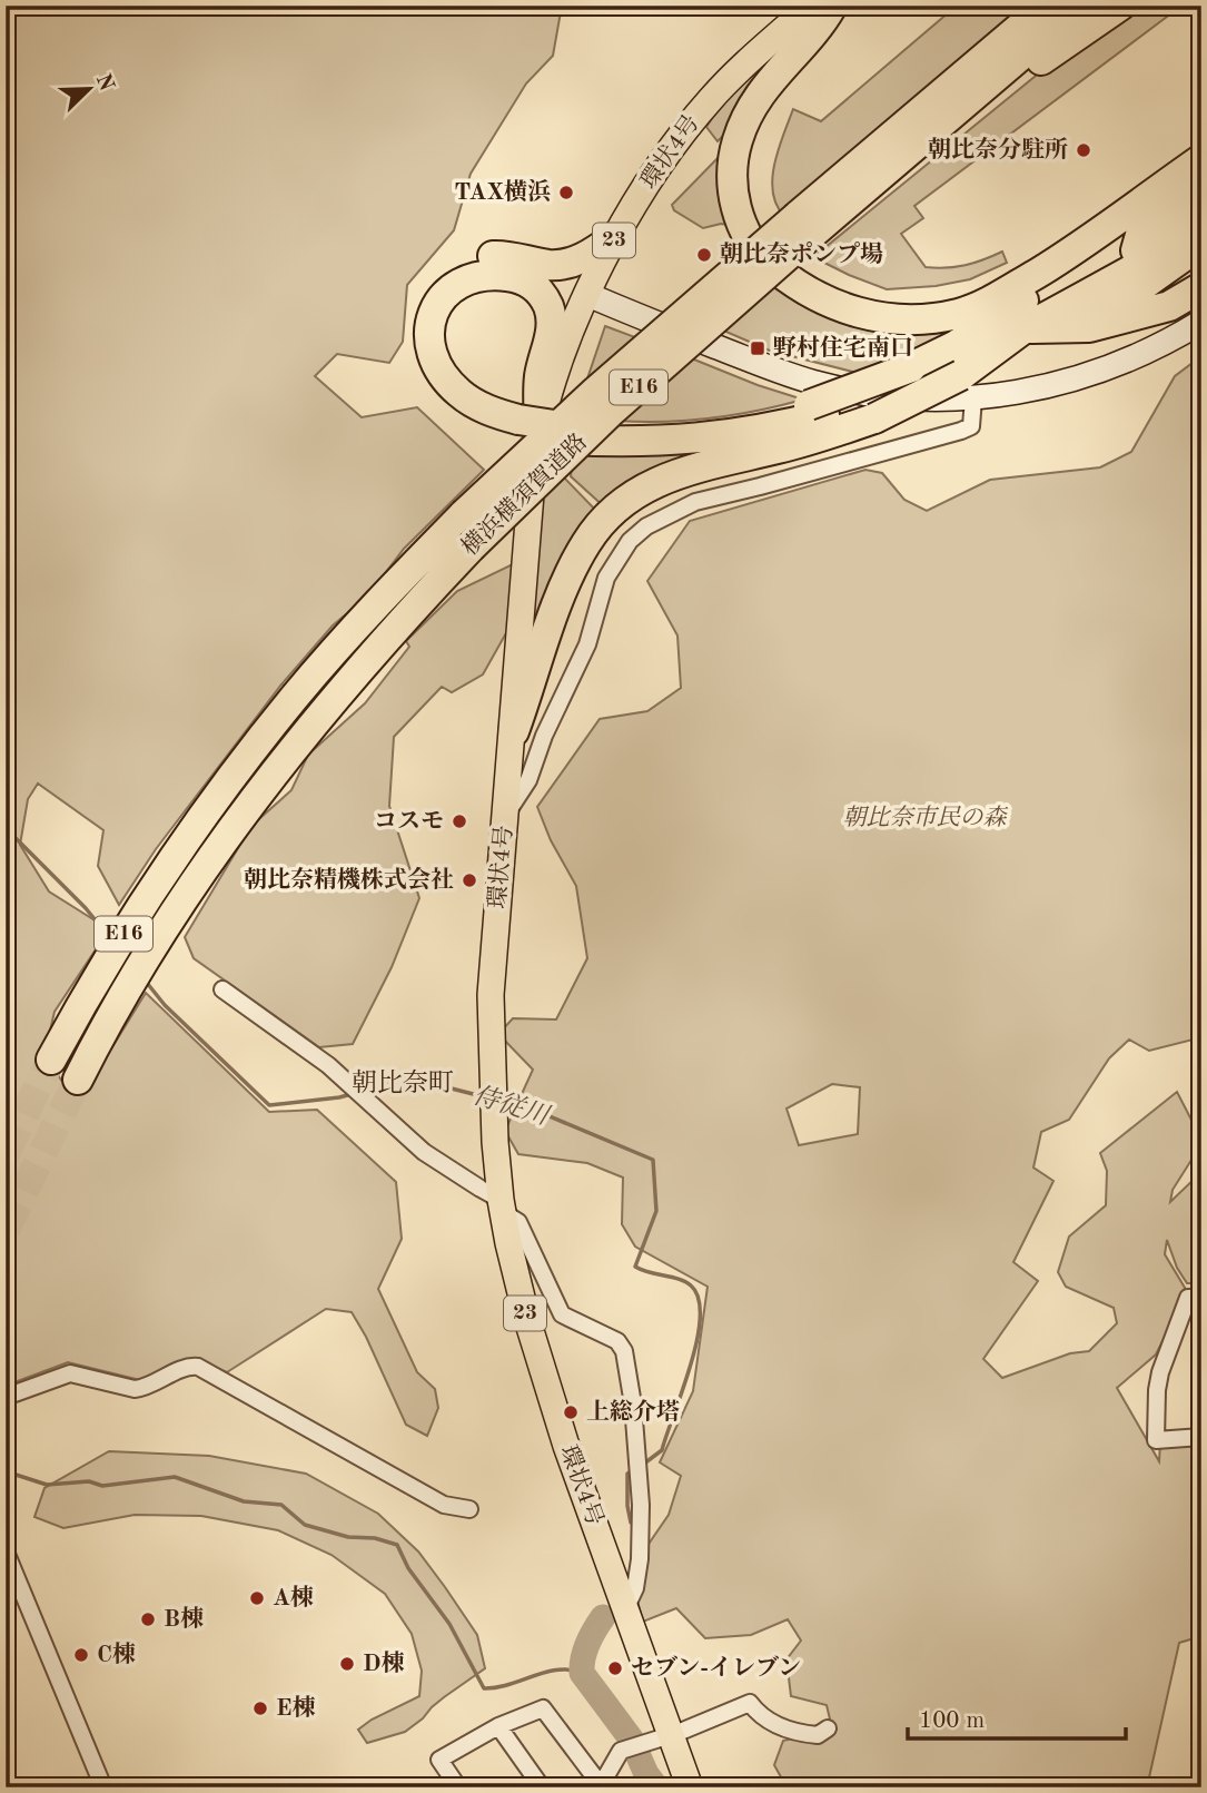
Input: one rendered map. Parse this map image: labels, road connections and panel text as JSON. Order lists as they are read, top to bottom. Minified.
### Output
{"streets":{"highway":["E16","横浜横須賀道路"],"main road":["環状4号","23"]},"districts":["朝比奈町"],"water":["侍従川"],"parks":["朝比奈市民の森"],"places":{"other":["朝比奈分駐所","TAX横浜","朝比奈ポンプ場","コスモ","朝比奈精機株式会社","上総介塔","A棟","B棟","C棟","D棟","セブン-イレブン","E棟"],"transit":["野村住宅南口"]},"scale_bar":"100 m","north":"top right"}
